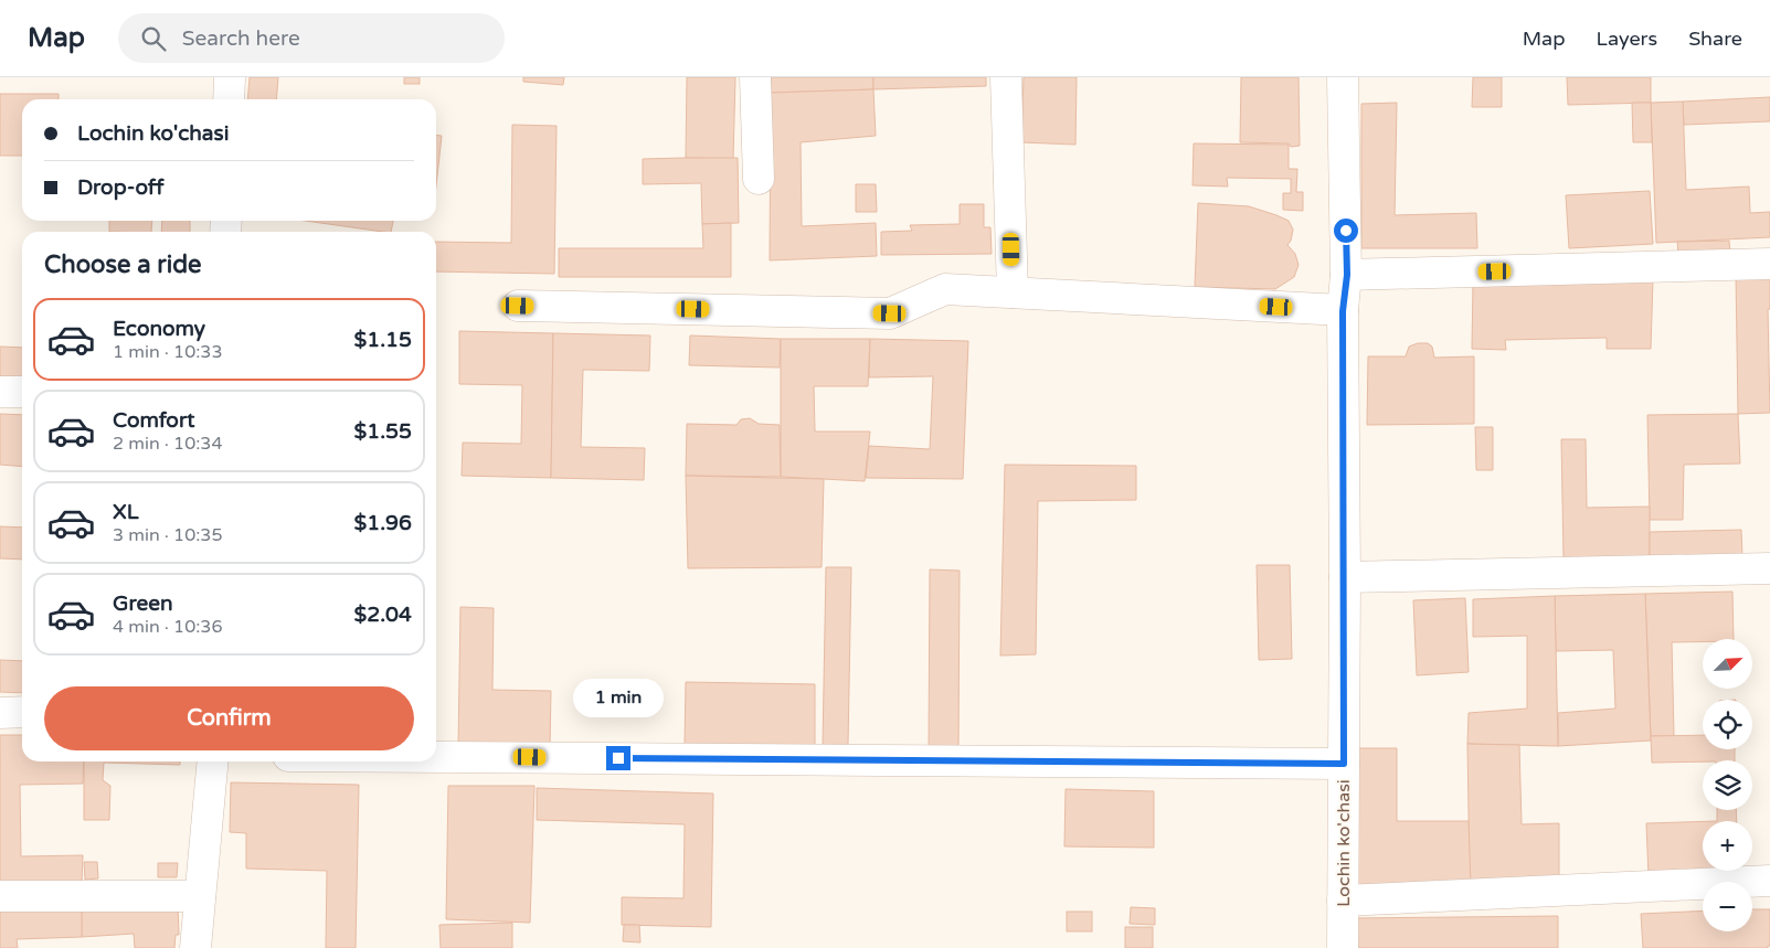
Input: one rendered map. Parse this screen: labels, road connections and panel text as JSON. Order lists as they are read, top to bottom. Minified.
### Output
{"streets":{"street":["Lochin ko'chasi"]},"north":"top right","page":{"header":"Map","search":"Search here","nav":["Map","Layers","Share"],"banner":["Lochin ko'chasi","Drop-off"],"heading":"Choose a ride","list":[{"name":"Economy","note":"1 min · 10:33","value":"$1.15"},{"name":"Comfort","note":"2 min · 10:34","value":"$1.55"},{"name":"XL","note":"3 min · 10:35","value":"$1.96"},{"name":"Green","note":"4 min · 10:36","value":"$2.04"}],"map_buttons":["+","−"],"buttons":"Confirm","bubble":"1 min"}}
